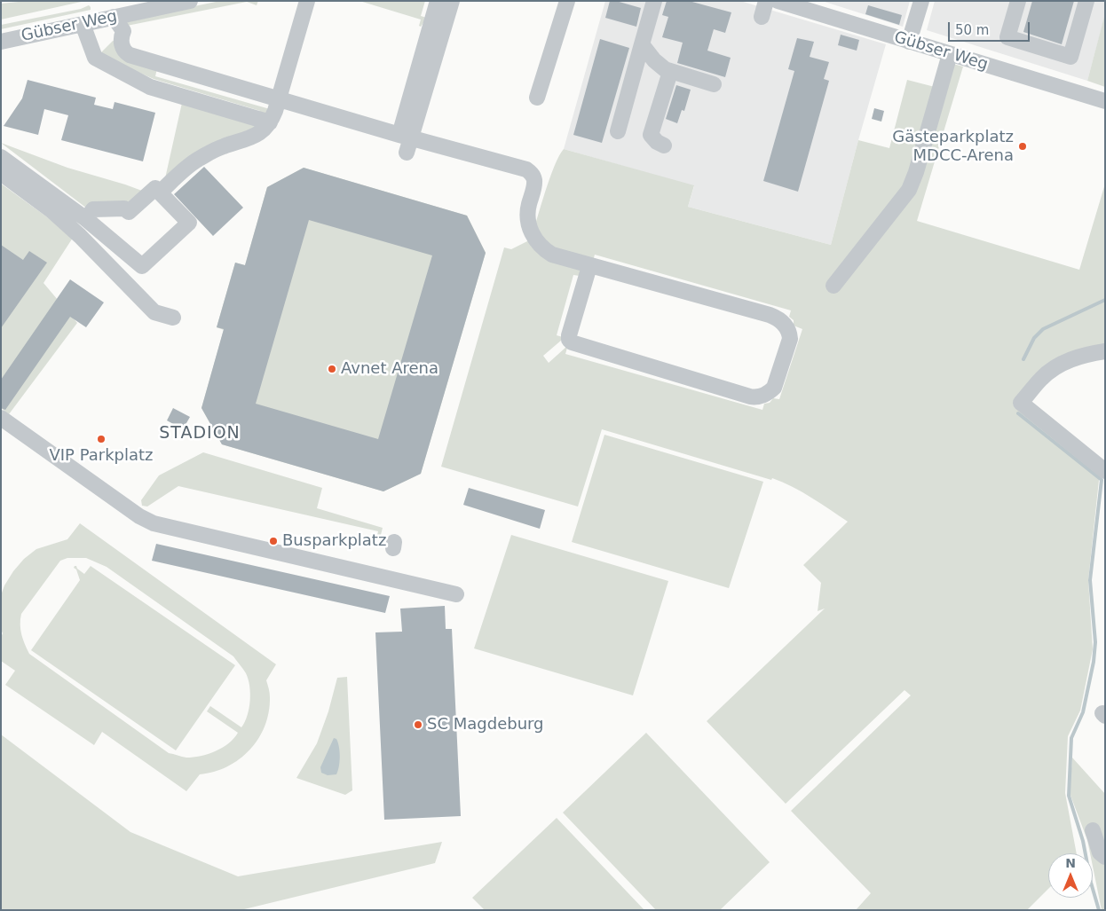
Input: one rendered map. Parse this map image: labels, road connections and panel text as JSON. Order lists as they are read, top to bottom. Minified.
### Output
{"streets":{"street":["Gübser Weg"]},"districts":["STADION"],"places":["Gästeparkplatz MDCC-Arena","Avnet Arena","VIP Parkplatz","Busparkplatz","SC Magdeburg"],"scale_bar":"50 m","north":"top"}
